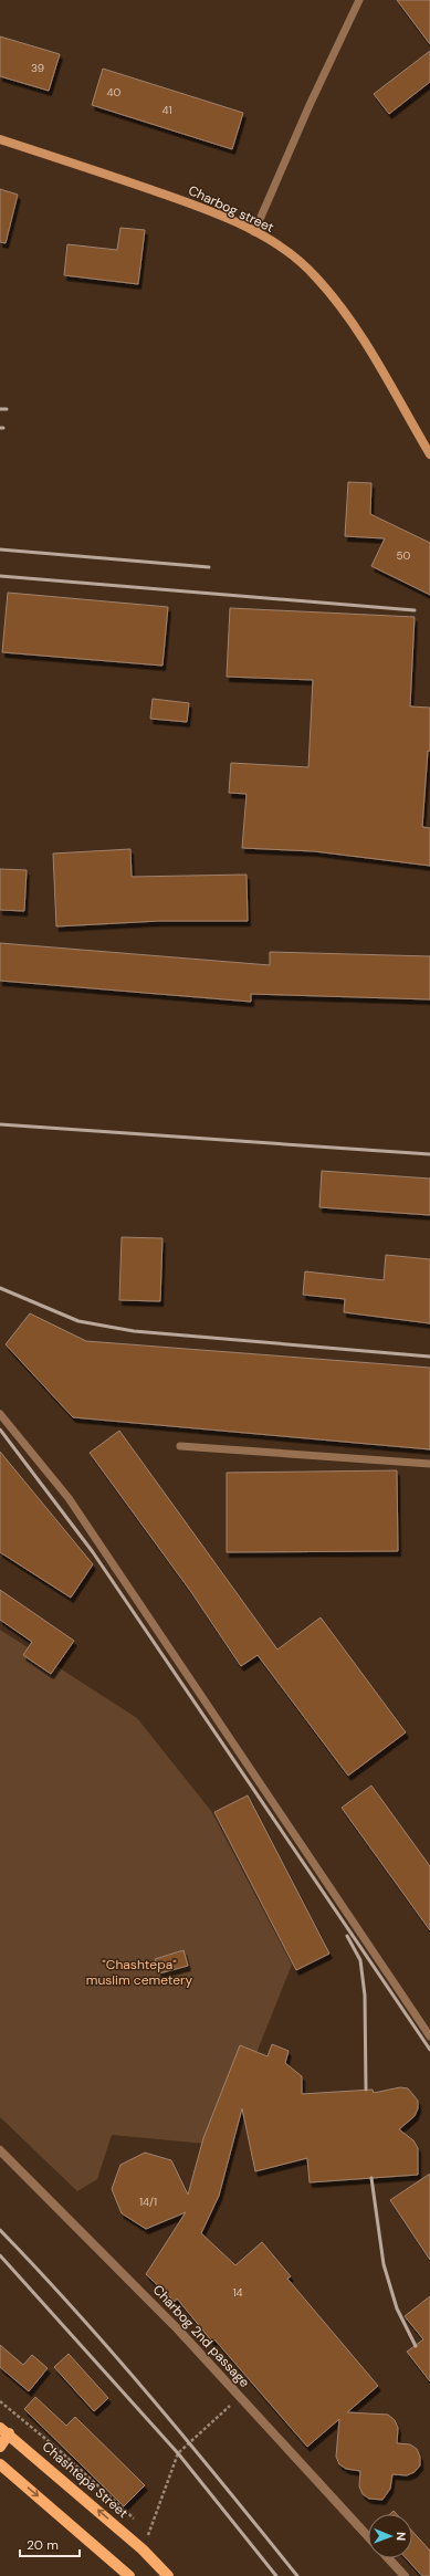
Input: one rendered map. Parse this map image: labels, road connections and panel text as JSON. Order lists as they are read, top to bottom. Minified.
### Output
{"streets":{"main road":["Chashtepa Street"],"street":["Charbog street","Charbog 2nd passage"]},"parks":["\"Chashtepa\" muslim cemetery"],"house_numbers":["39","40","41","50","14/1","14"],"scale_bar":"20 m","north":"right"}
